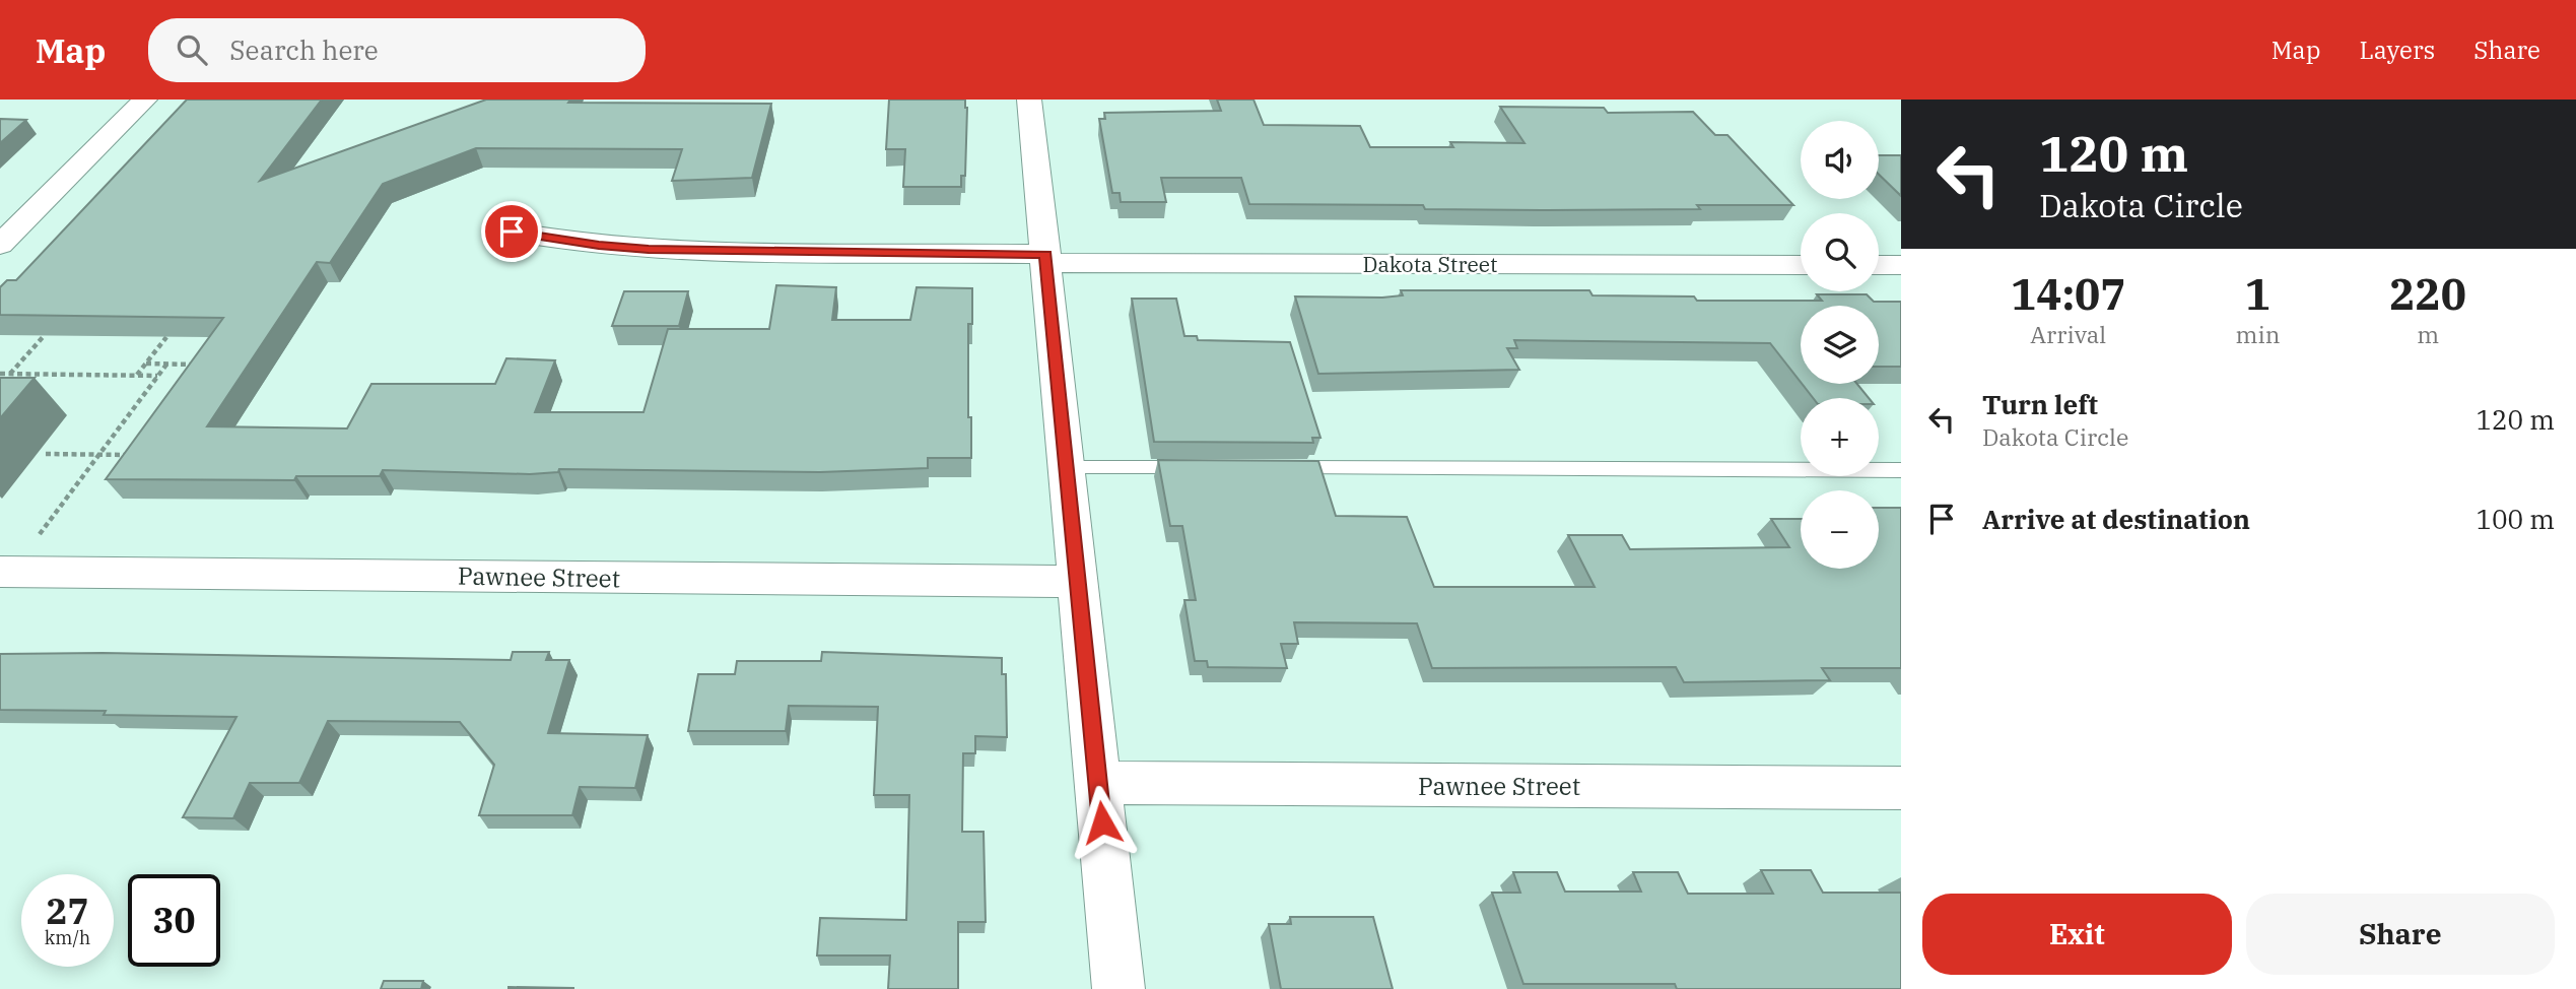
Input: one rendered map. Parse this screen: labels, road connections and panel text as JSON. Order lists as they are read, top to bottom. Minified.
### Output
{"streets":{"street":["Dakota Street","Pawnee Street"]},"page":{"header":"Map","search":"Search here","nav":["Map","Layers","Share"],"turn":["120 m","Dakota Circle"],"map_buttons":["+","−"],"eta":["14:07","Arrival","1","min","220","m"],"list":[{"name":"Turn left","note":"Dakota Circle","value":"120 m"},{"name":"Arrive at destination","value":"100 m"}],"speed":"27 km/h","limit":"30","buttons":["Exit","Share"]}}
